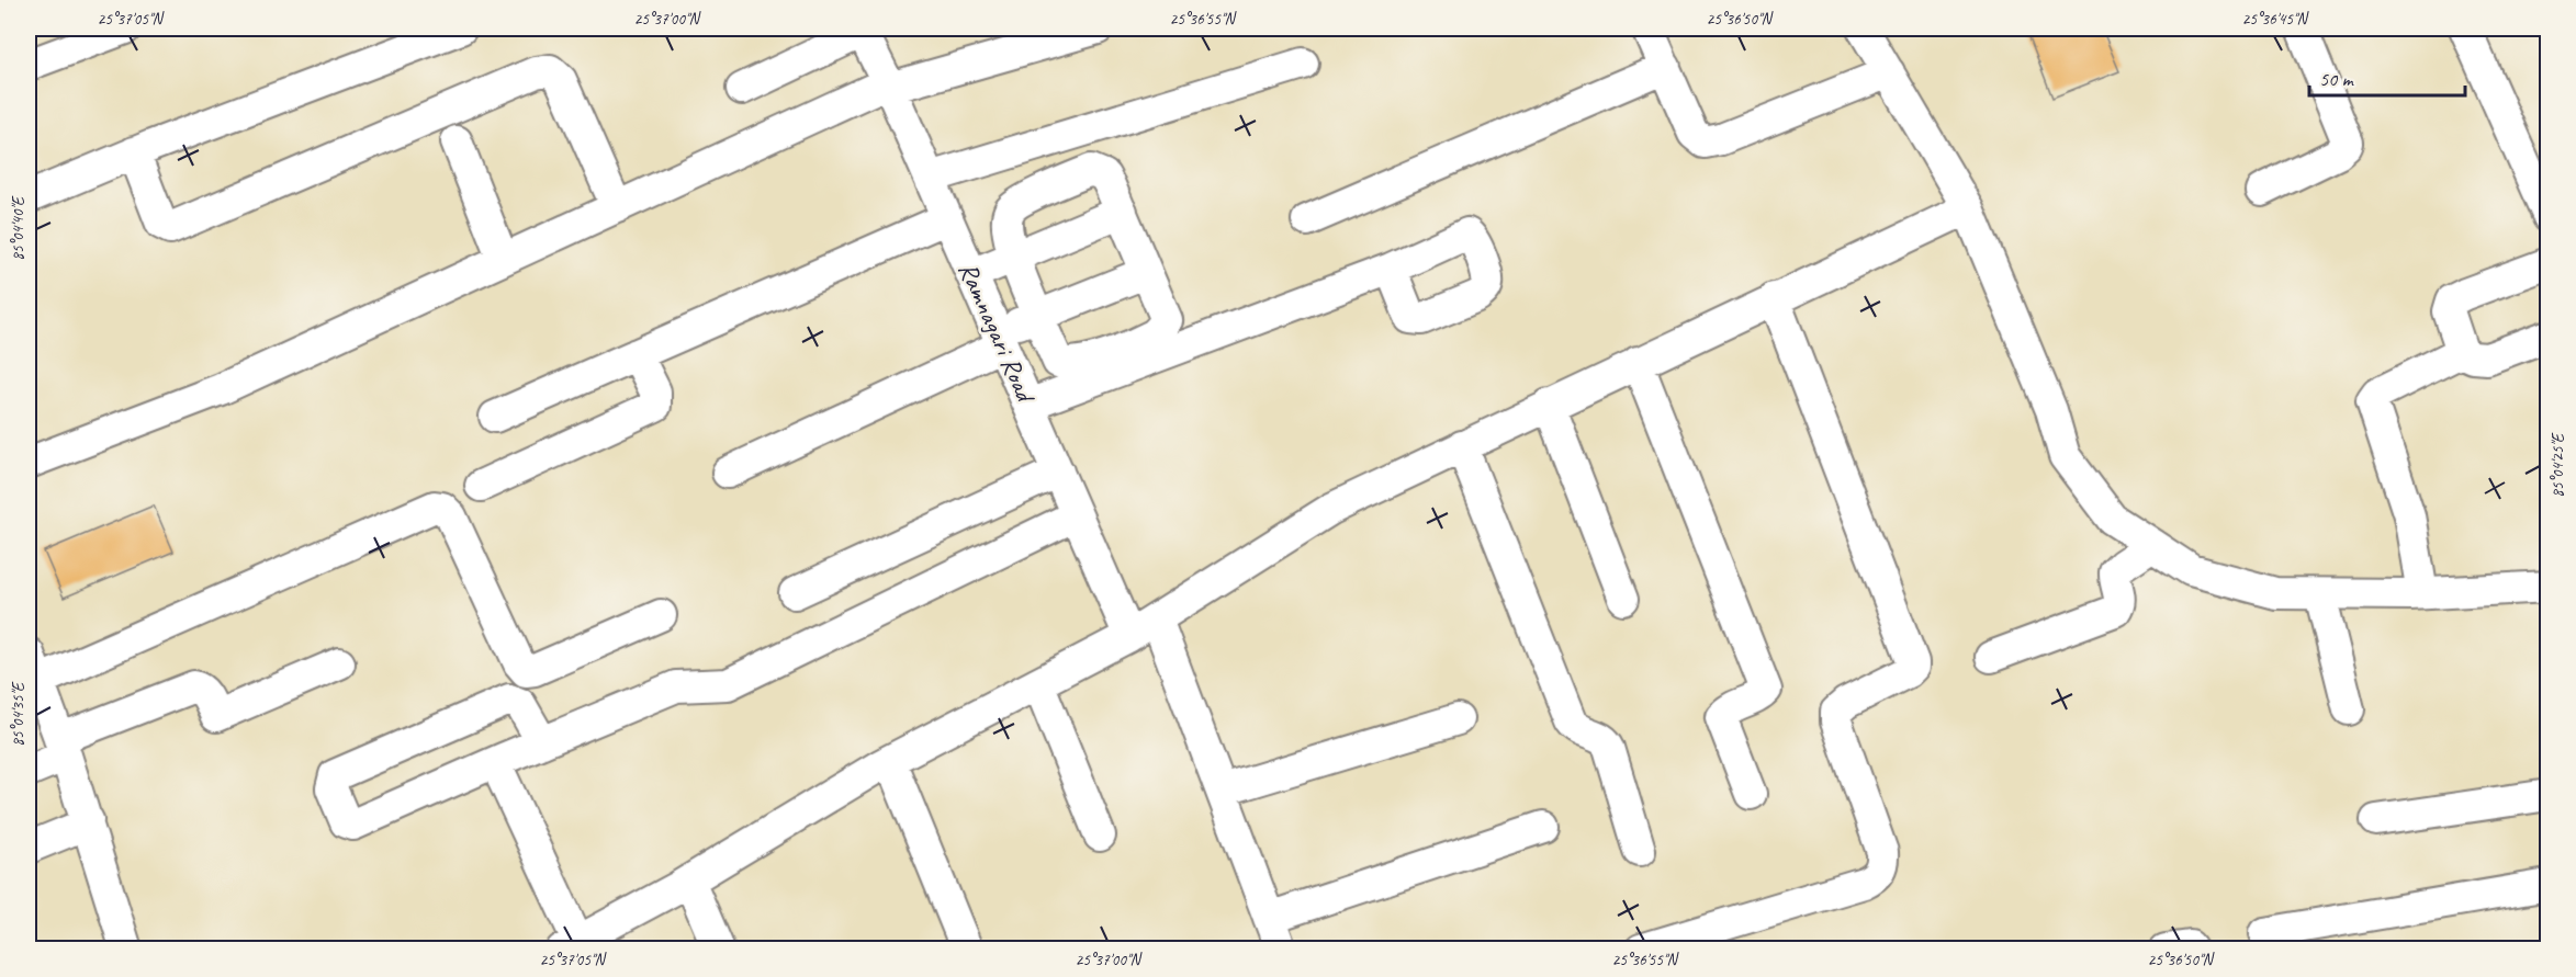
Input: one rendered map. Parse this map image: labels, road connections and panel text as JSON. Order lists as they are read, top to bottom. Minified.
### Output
{"streets":{"street":["Ramnagari Road"]},"scale_bar":"50 m","coordinates":["25°37'05\"N","25°37'00\"N","25°36'55\"N","25°36'50\"N","25°36'45\"N","85°04'40\"E","85°04'25\"E","85°04'35\"E"]}
